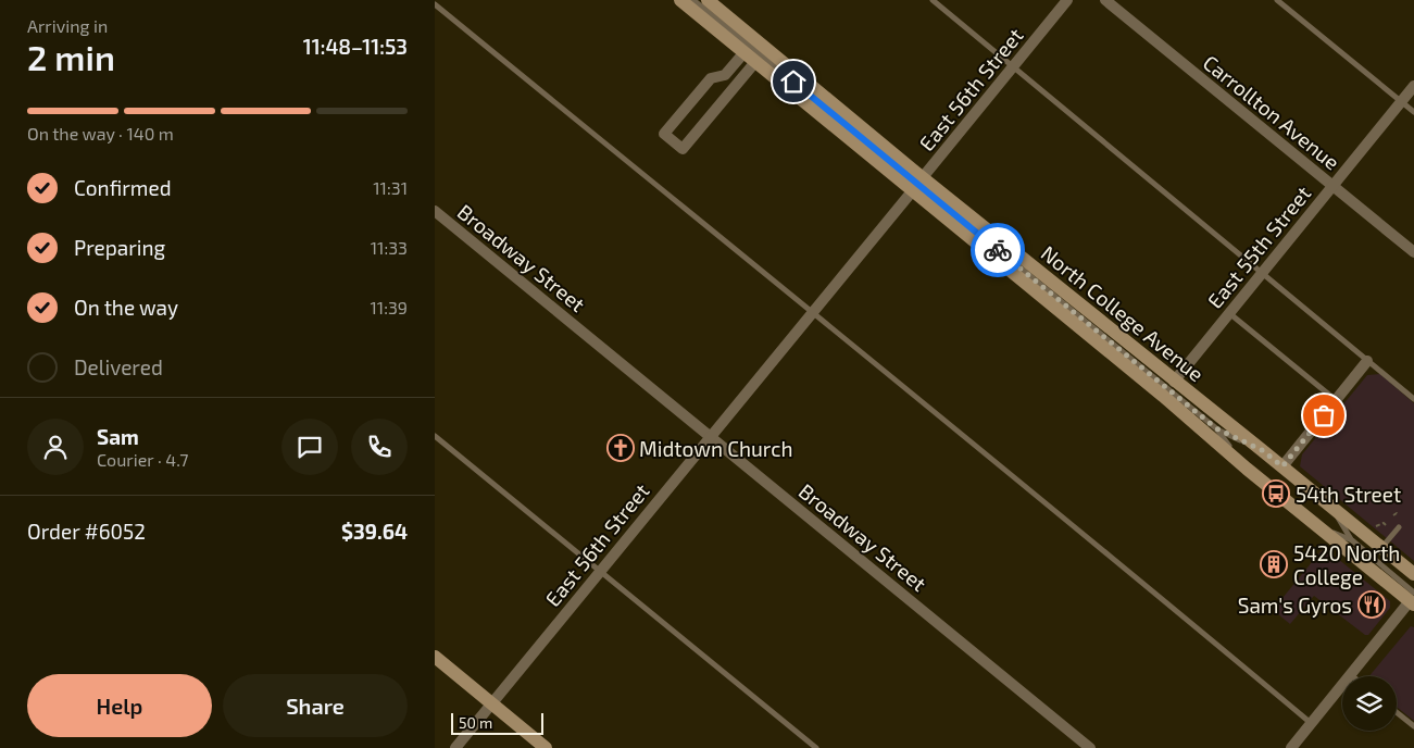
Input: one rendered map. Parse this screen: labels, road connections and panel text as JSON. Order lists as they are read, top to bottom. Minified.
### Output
{"streets":{"main road":["North College Avenue"],"street":["East 56th Street","Carrollton Avenue","East 55th Street","Broadway Street"]},"crossings":[["East 56th Street","Broadway Street"],["East 56th Street","North College Avenue"],["Carrollton Avenue","East 55th Street"],["East 55th Street","North College Avenue"]],"places":{"church":["Midtown Church"],"bus stop":["54th Street"],"building":["5420 North College"],"restaurant":["Sam's Gyros"]},"scale_bar":"50 m","page":{"heading":["2 min","Arriving in","11:48–11:53"],"panel":["Sam","Courier · 4.7","Order #6052","$39.64"],"bar":"On the way · 140 m","list":[["Confirmed","11:31"],["Preparing","11:33"],["On the way","11:39"],"Delivered"],"buttons":["Help","Share"],"scale":"50 m"}}
